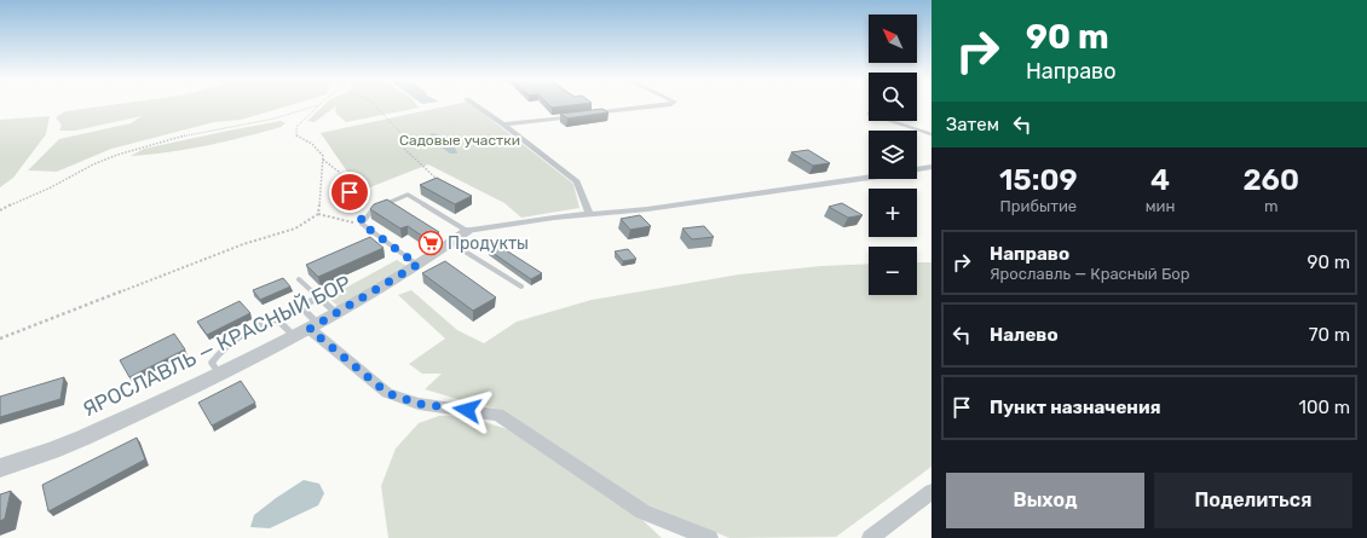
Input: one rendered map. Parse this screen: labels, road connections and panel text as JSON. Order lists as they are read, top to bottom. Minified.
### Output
{"streets":{"street":["ЯРОСЛАВЛЬ — КРАСНЫЙ БОР"]},"parks":["Садовые участки"],"places":{"supermarket":["Продукты"]},"north":"top left","page":{"turn":["90 m","Направо"],"map_buttons":["+","−"],"then":"Затем","eta":["15:09","Прибытие","4","мин","260","m"],"list":[{"name":"Направо","note":"Ярославль — Красный Бор","value":"90 m"},{"name":"Налево","value":"70 m"},{"name":"Пункт назначения","value":"100 m"}],"buttons":["Выход","Поделиться"]}}
